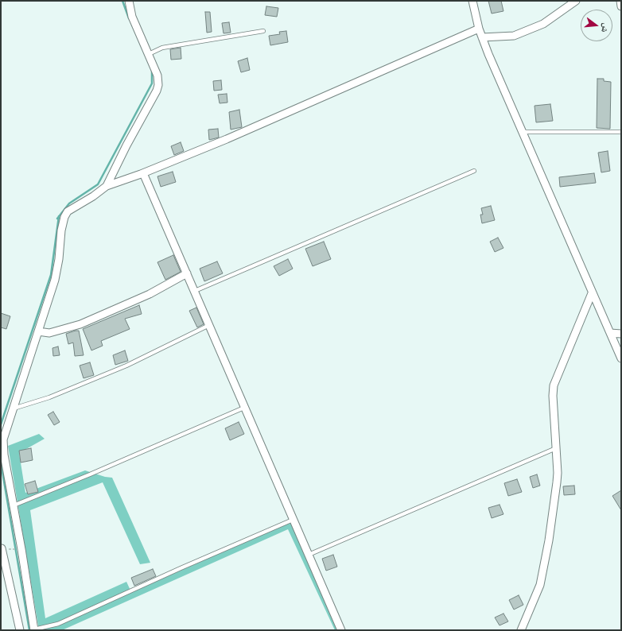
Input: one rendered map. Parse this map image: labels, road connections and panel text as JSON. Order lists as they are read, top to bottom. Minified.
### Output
{"north":"right"}
